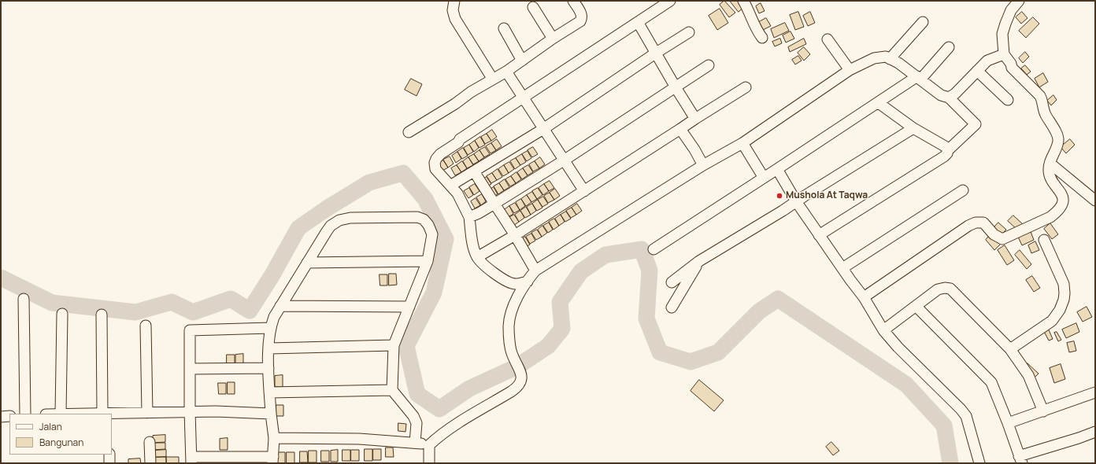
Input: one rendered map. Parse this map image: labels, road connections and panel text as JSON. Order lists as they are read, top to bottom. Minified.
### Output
{"places":["Mushola At Taqwa"],"legend":["Jalan","Bangunan"]}
